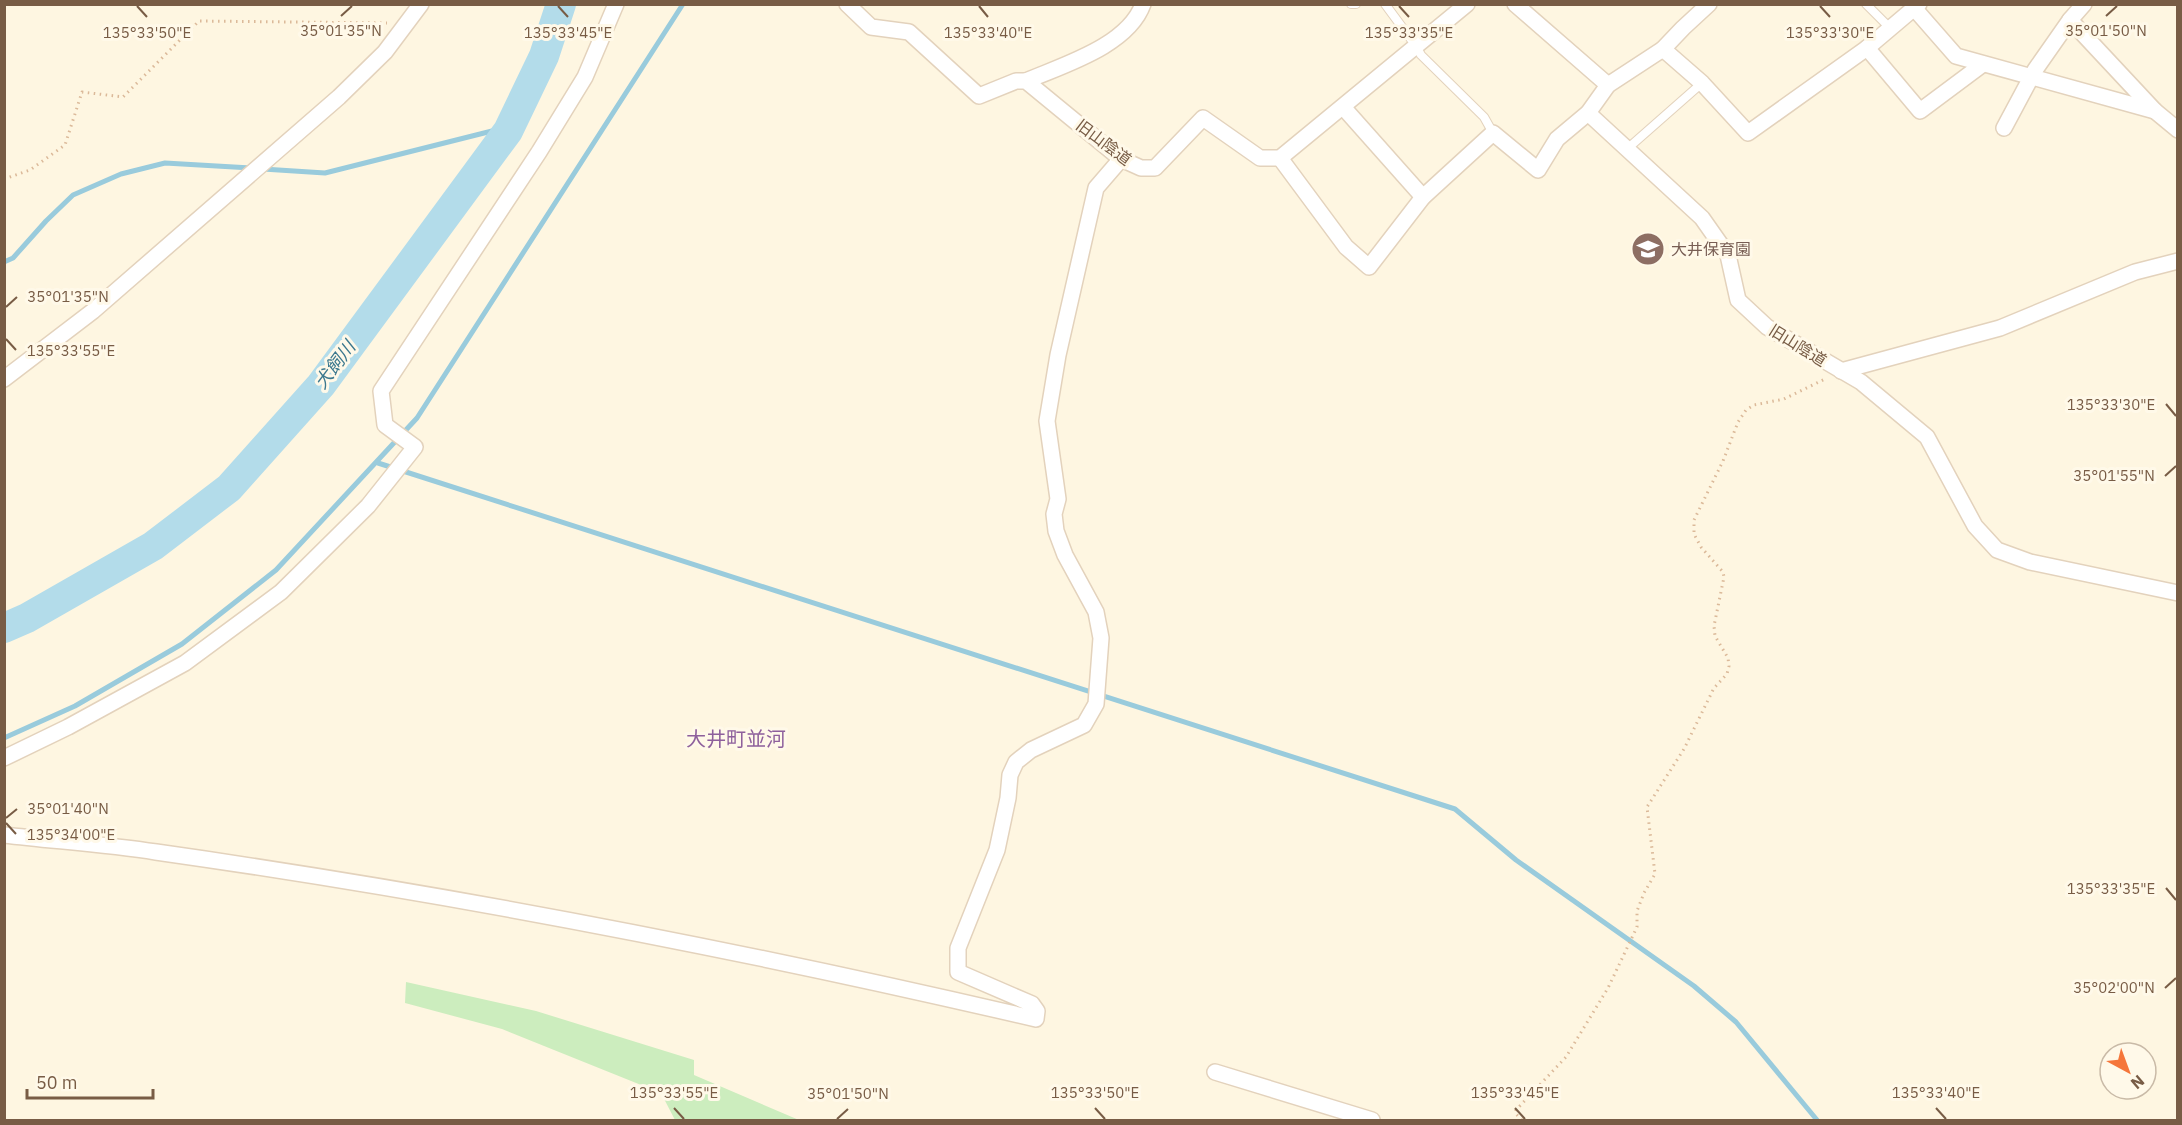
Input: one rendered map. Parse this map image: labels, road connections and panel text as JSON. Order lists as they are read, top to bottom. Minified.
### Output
{"streets":{"street":["旧山陰道"]},"districts":["大井町並河"],"water":["犬飼川"],"places":{"school or university":["大井保育園"]},"scale_bar":"50 m","north":"bottom right","coordinates":["35°01'35\"N","35°01'50\"N","135°33'50\"E","135°33'40\"E","135°33'35\"E","135°33'45\"E","135°33'30\"E","135°33'55\"E","35°01'55\"N","35°01'40\"N","135°34'00\"E","35°02'00\"N"]}
